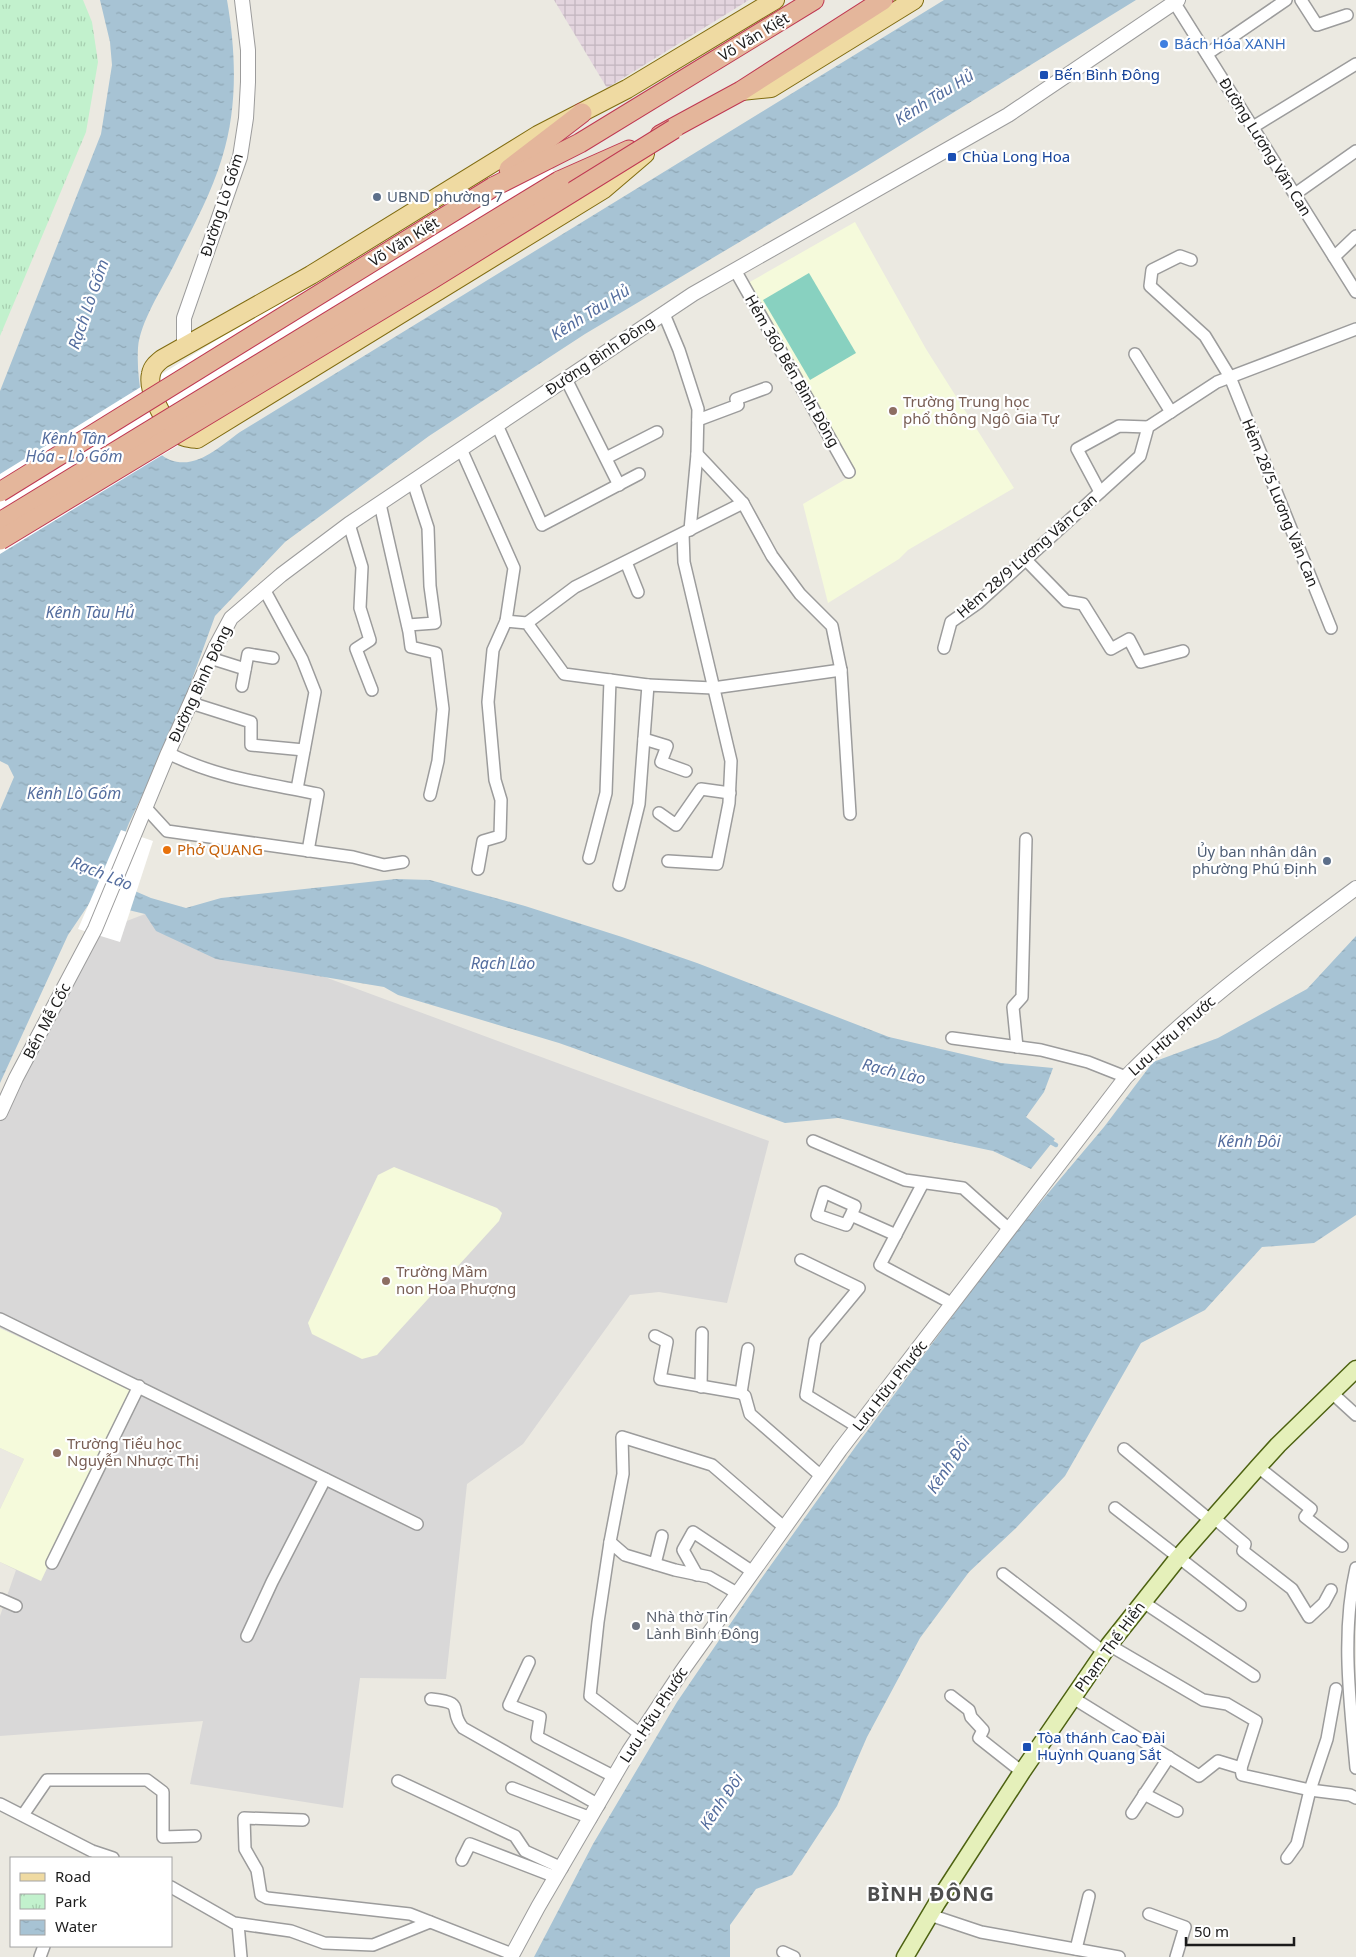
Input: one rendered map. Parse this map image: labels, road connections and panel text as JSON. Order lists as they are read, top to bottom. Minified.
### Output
{"streets":{"highway":["Võ Văn Kiệt"],"main road":["Phạm Thế Hiển"],"street":["Đường Lương Văn Can","Đường Lò Gốm","Đường Bình Đông","Hẻm 360 Bến Bình Đông","Hẻm 28/5 Lương Văn Can","Hẻm 28/9 Lương Văn Can","Bến Mễ Cốc","Lưu Hữu Phước"]},"crossings":[["Võ Văn Kiệt","Đường Lò Gốm"],["Đường Lương Văn Can","Đường Bình Đông"],["Đường Bình Đông","Hẻm 360 Bến Bình Đông"],["Đường Bình Đông","Bến Mễ Cốc"]],"districts":["BÌNH ĐÔNG"],"water":["Kênh Tàu Hủ","Rạch Lò Gốm","Kênh Tân Hóa - Lò Gốm","Kênh Lò Gốm","Rạch Lào","Kênh Đôi"],"places":{"other":["Bách Hóa XANH","UBND phường 7","Trường Trung học phổ thông Ngô Gia Tự","Phở QUANG","Ủy ban nhân dân phường Phú Định","Trường Mầm non Hoa Phượng","Trường Tiểu học Nguyễn Nhược Thị","Nhà thờ Tin Lành Bình Đông"],"transit":["Bến Bình Đông","Chùa Long Hoa","Tòa thánh Cao Đài Huỳnh Quang Sắt"]},"legend":["Road","Park","Water"],"scale_bar":"50 m"}
